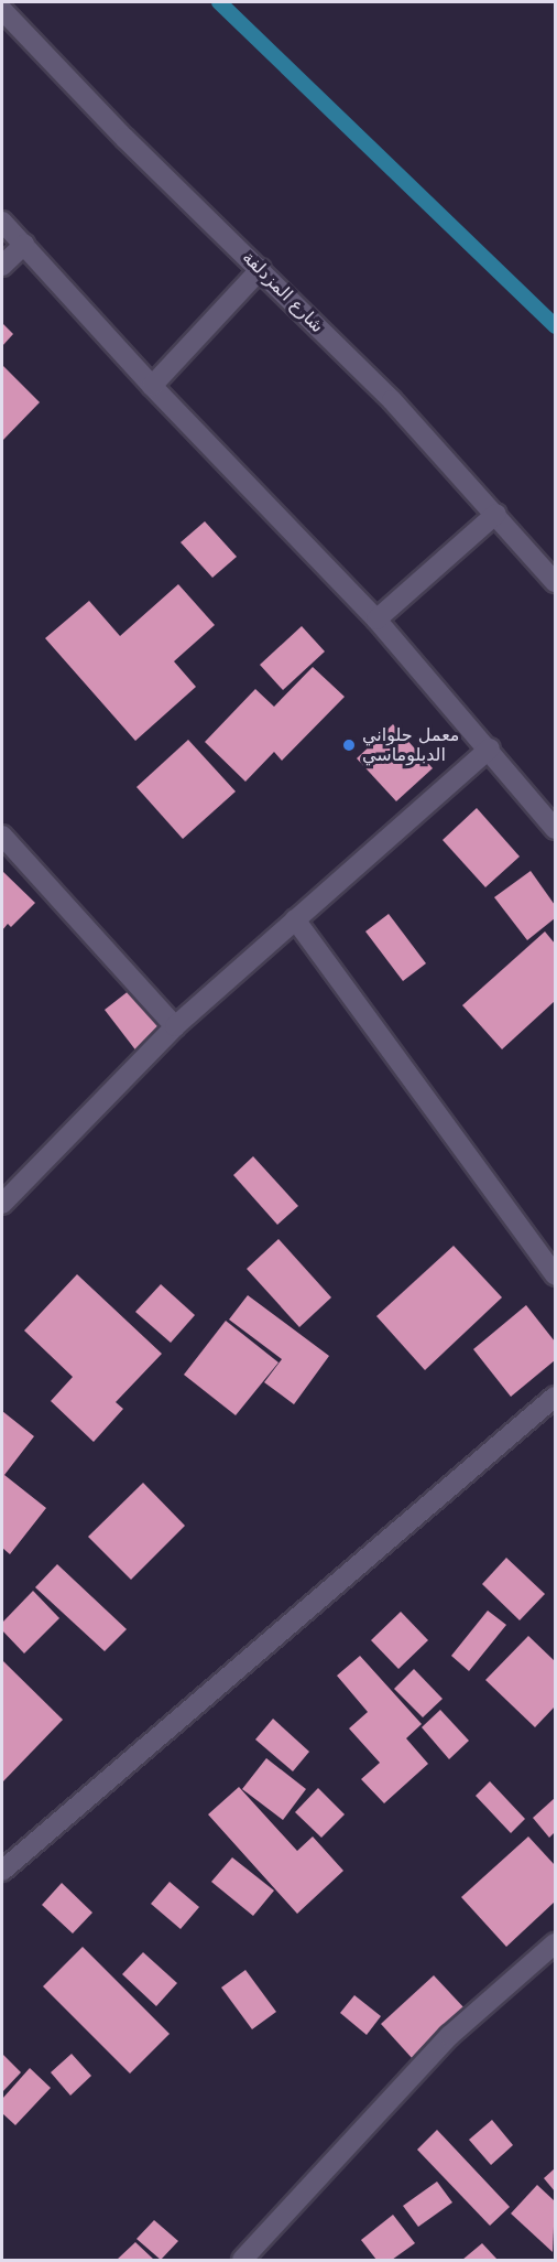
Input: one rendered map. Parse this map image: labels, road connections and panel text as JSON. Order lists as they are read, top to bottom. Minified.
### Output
{"streets":{"street":["شارع المزدلفة"]},"places":["معمل حلواني الدبلوماسي"]}
